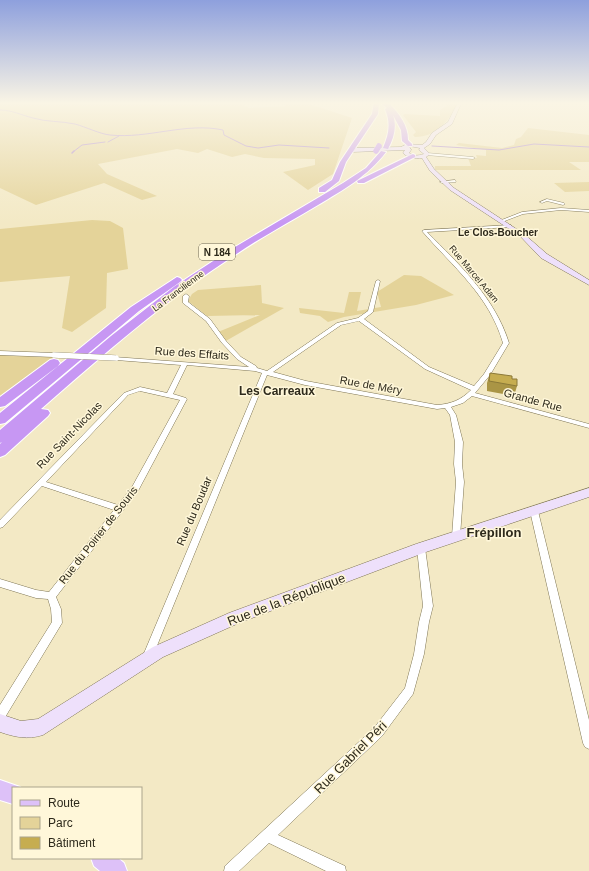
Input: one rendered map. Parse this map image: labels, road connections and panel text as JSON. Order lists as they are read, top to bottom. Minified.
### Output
{"streets":{"highway":["N 184","La Francilienne"],"street":["Rue Marcel Adam","Rue des Effaits","Rue de Méry","Grande Rue","Rue Saint-Nicolas","Rue du Boudar","Rue du Poirier de Souris","Rue de la République","Rue Gabriel Péri"]},"crossings":[["Rue Marcel Adam","Grande Rue"],["Rue des Effaits","Rue de Méry"],["Rue des Effaits","Rue du Boudar"],["Rue de Méry","Rue du Boudar"],["Rue Saint-Nicolas","Rue du Poirier de Souris"],["Rue du Boudar","Rue de la République"],["Rue du Poirier de Souris","Rue de la République"],["Rue de la République","Rue Gabriel Péri"]],"districts":["Le Clos-Boucher","Les Carreaux","Frépillon"],"legend":["Route","Parc","Bâtiment"]}
